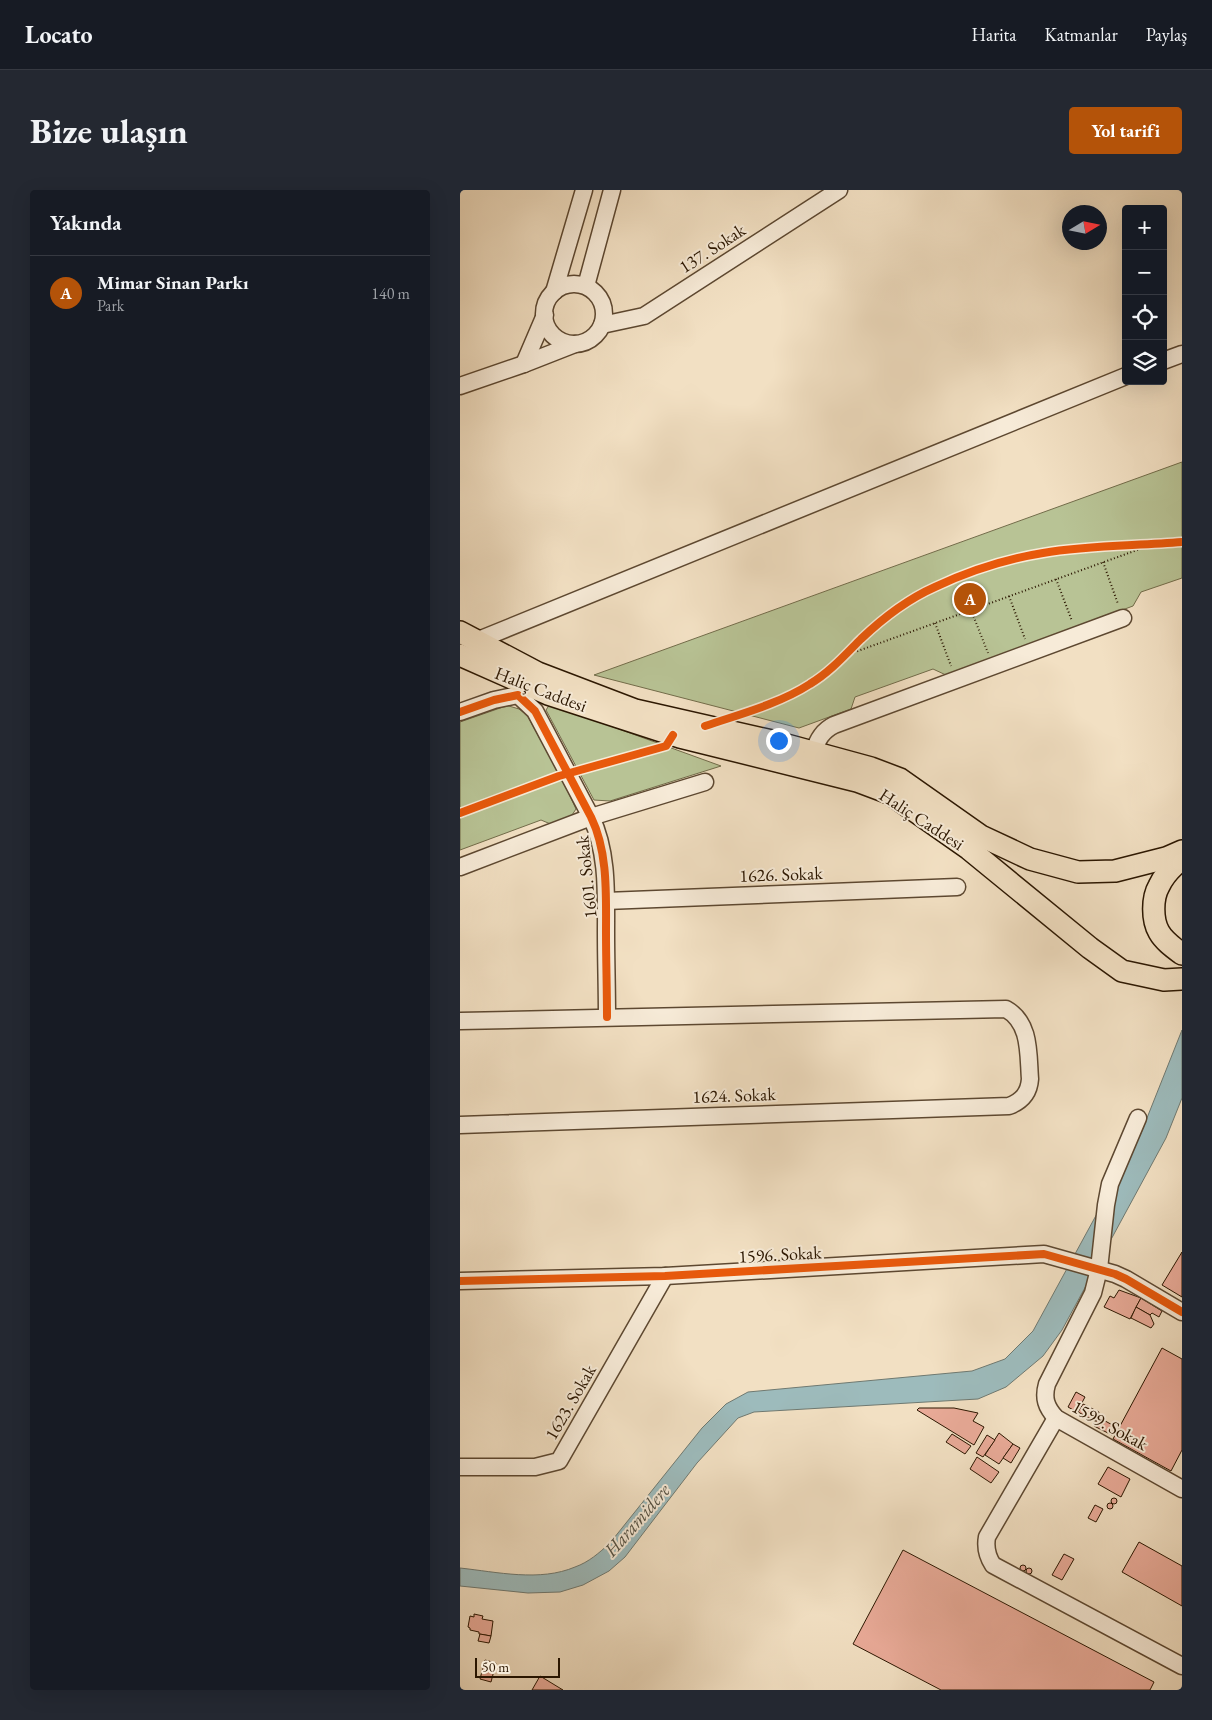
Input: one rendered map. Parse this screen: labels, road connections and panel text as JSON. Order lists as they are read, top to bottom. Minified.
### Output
{"streets":{"main road":["Haliç Caddesi"],"street":["137. Sokak","1626. Sokak","1601. Sokak","1624. Sokak","1596. Sokak","1623. Sokak","1599. Sokak"]},"crossings":[["Haliç Caddesi","1601. Sokak"],["1626. Sokak","1601. Sokak"],["1601. Sokak","1624. Sokak"],["1596. Sokak","1623. Sokak"],["1596. Sokak","1599. Sokak"]],"water":["Haramidere"],"scale_bar":"50 m","north":"right","page":{"header":"Locato","nav":["Harita","Katmanlar","Paylaş"],"buttons":"Yol tarifi","title":"Bize ulaşın","heading":"Yakında","map_buttons":["+","−"],"list":[{"mark":"A","name":"Mimar Sinan Parkı","note":"Park","value":"140 m"}],"pins":"A","scale":"50 m"}}
